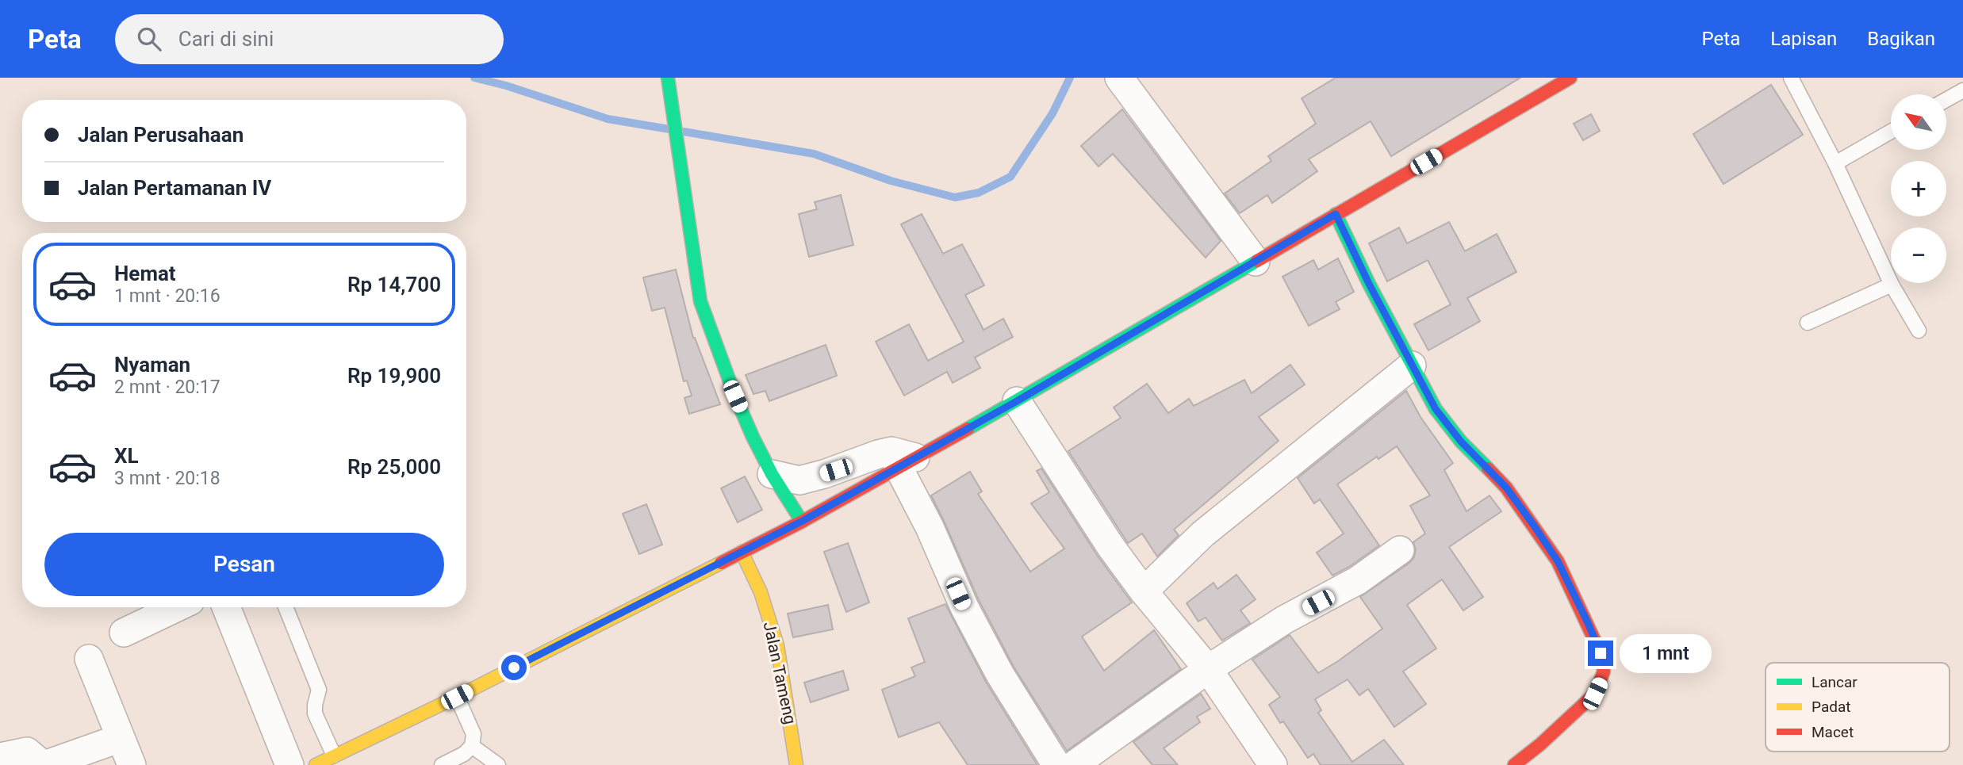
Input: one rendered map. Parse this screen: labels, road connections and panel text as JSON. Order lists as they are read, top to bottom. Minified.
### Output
{"streets":{"main road":["Jalan Tameng"]},"legend":["Lancar","Padat","Macet"],"north":"top left","page":{"header":"Peta","search":"Cari di sini","nav":["Peta","Lapisan","Bagikan"],"map_buttons":["+","−"],"banner":["Jalan Perusahaan","Jalan Pertamanan IV"],"list":[{"name":"Hemat","note":"1 mnt · 20:16","value":"Rp 14,700"},{"name":"Nyaman","note":"2 mnt · 20:17","value":"Rp 19,900"},{"name":"XL","note":"3 mnt · 20:18","value":"Rp 25,000"}],"buttons":"Pesan","bubble":"1 mnt"}}
